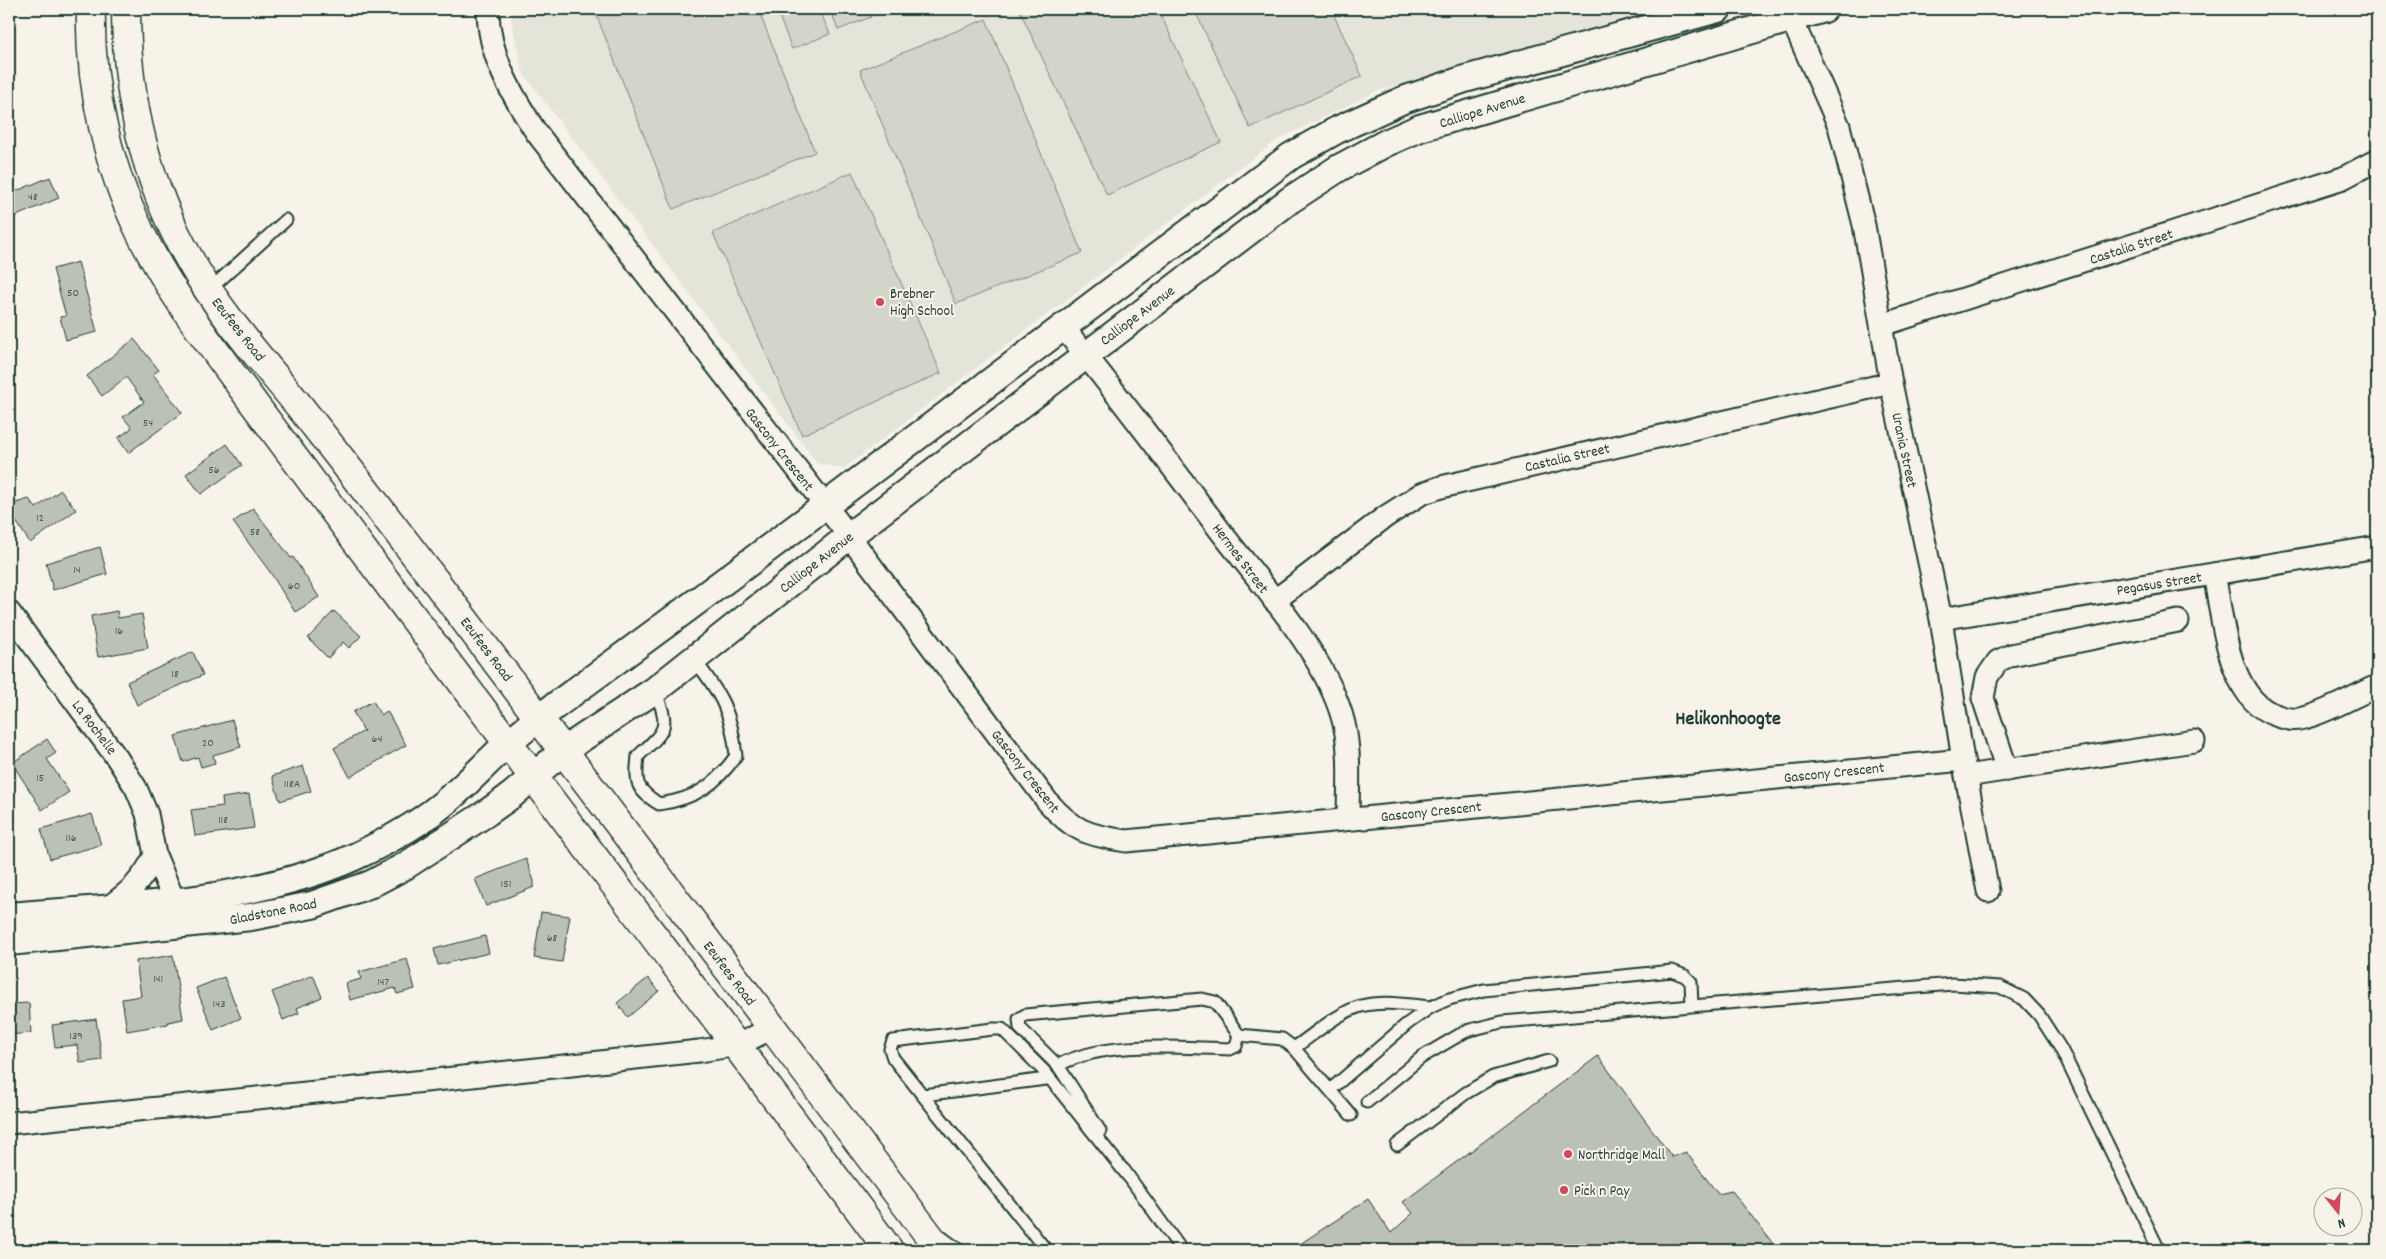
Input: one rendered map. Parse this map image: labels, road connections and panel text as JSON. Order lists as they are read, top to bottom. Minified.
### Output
{"streets":{"main road":["Eeufees Road"],"street":["Calliope Avenue","Castalia Street","Gascony Crescent","Urania Street","Hermes Street","Pegasus Street","La Rochelle","Gladstone Road"]},"crossings":[["Calliope Avenue","Eeufees Road"],["Calliope Avenue","Gascony Crescent"],["Calliope Avenue","Urania Street"],["Calliope Avenue","Hermes Street"],["Calliope Avenue","Gladstone Road"],["Castalia Street","Urania Street"],["Castalia Street","Hermes Street"],["Eeufees Road","Gladstone Road"],["Gascony Crescent","Urania Street"],["Gascony Crescent","Hermes Street"],["Urania Street","Pegasus Street"],["La Rochelle","Gladstone Road"]],"districts":["Helikonhoogte"],"places":["Brebner High School","Northridge Mall","Pick n Pay"],"house_numbers":["48","50","54","56","12","58","14","60","16","18","64","20","15","118A","118","116","151","68","141","147","143","139"],"north":"bottom"}
